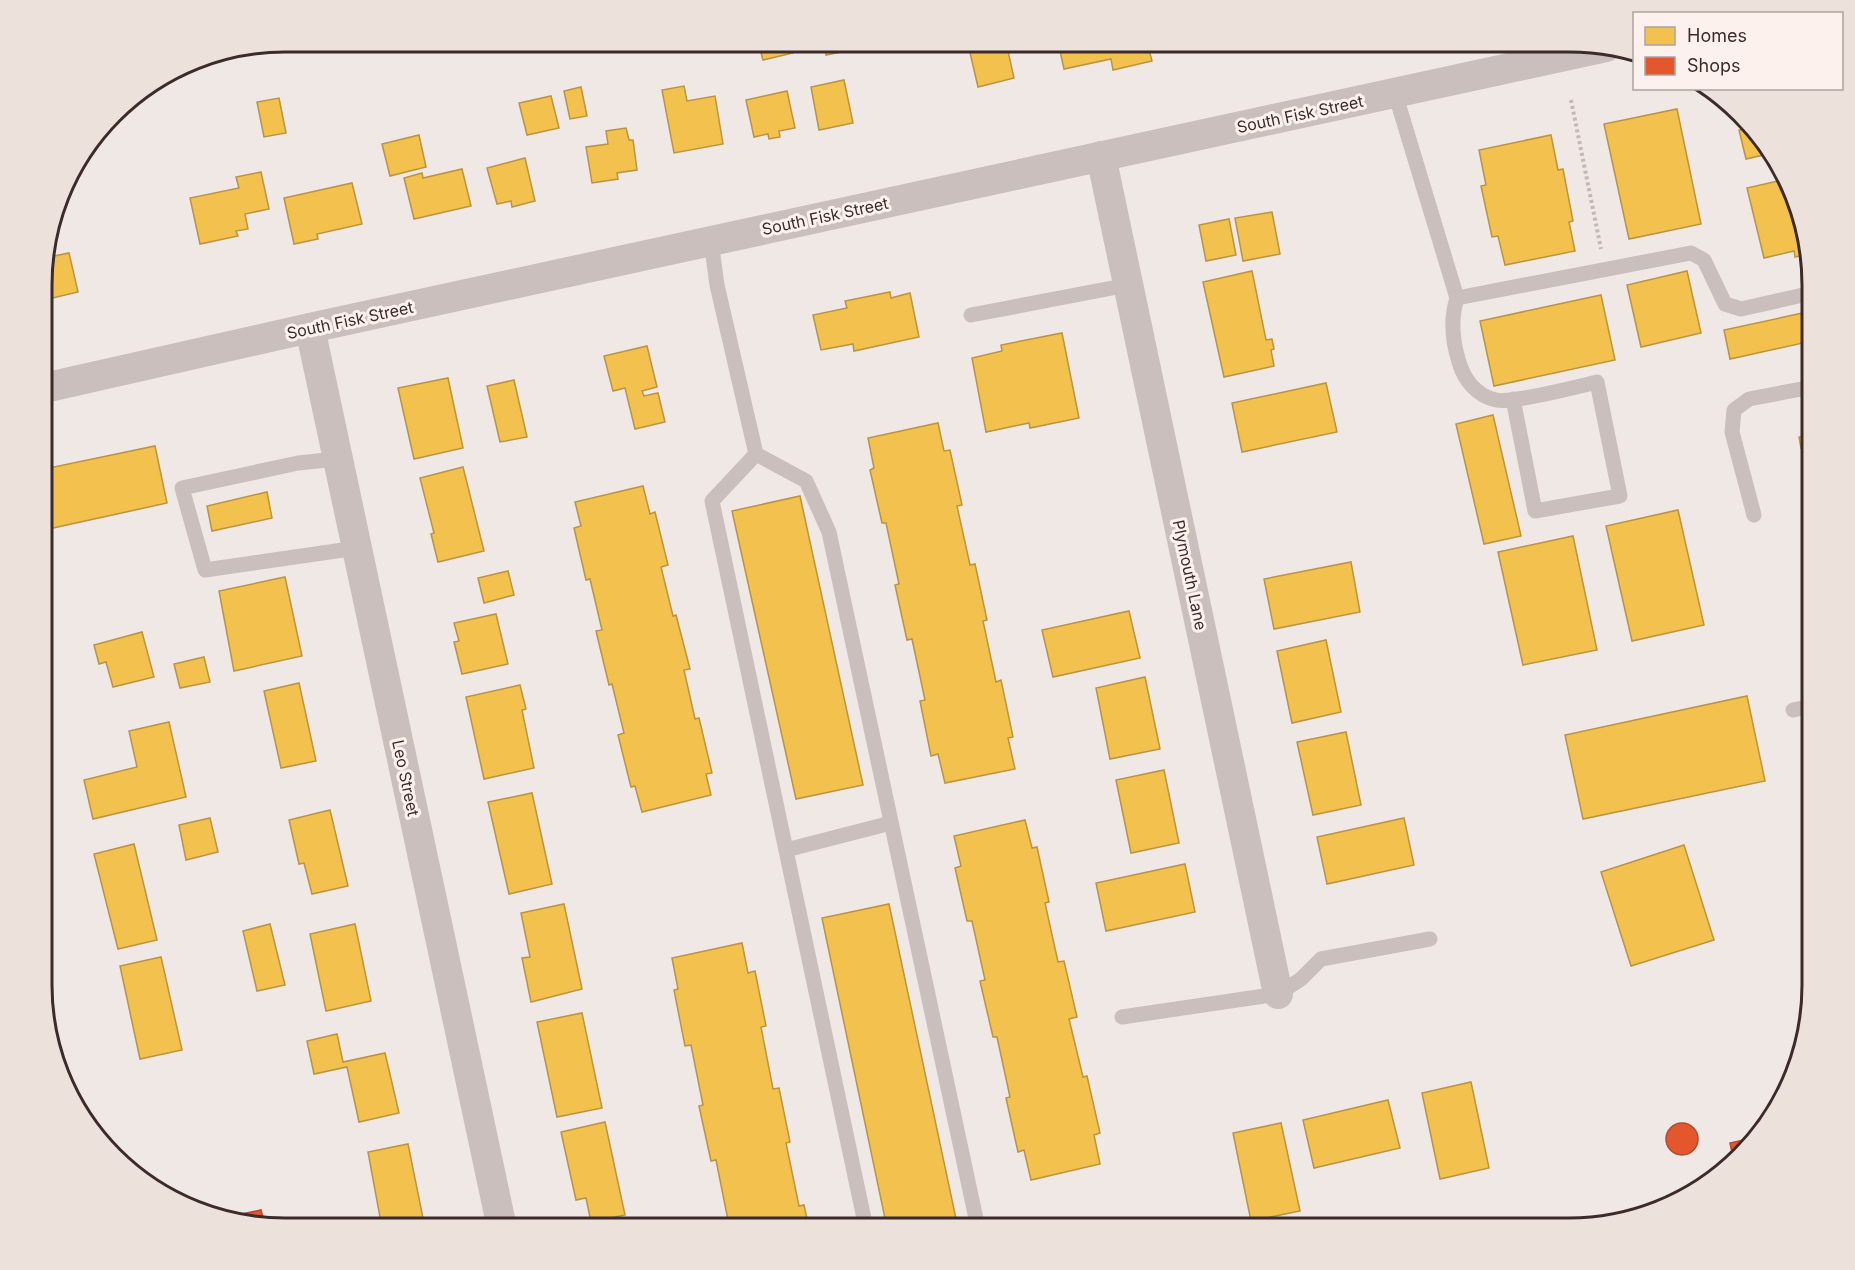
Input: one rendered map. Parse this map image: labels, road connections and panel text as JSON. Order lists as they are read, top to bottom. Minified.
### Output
{"streets":{"street":["South Fisk Street","Plymouth Lane","Leo Street"]},"crossings":[["South Fisk Street","Plymouth Lane"],["South Fisk Street","Leo Street"]],"legend":["Homes","Shops"]}
